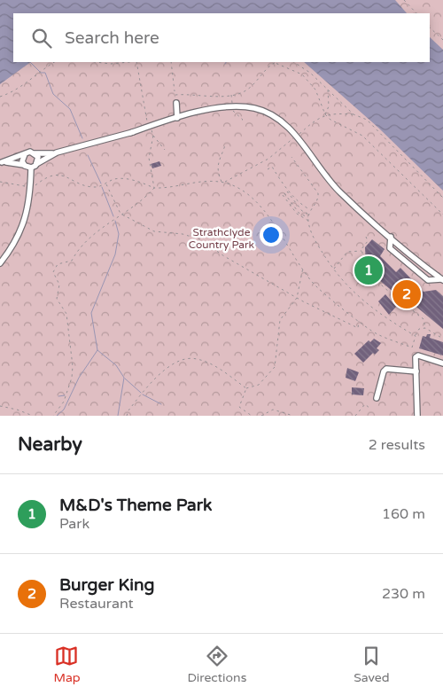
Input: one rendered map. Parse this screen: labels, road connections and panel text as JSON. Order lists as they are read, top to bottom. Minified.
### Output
{"parks":["Strathclyde Country Park"],"page":{"search":"Search here","pins":["1","2"],"heading":["Nearby","2 results"],"list":[{"mark":"1","name":"M&D's Theme Park","note":"Park","value":"160 m"},{"mark":"2","name":"Burger King","note":"Restaurant","value":"230 m"}],"nav":["Map","Directions","Saved"]}}
